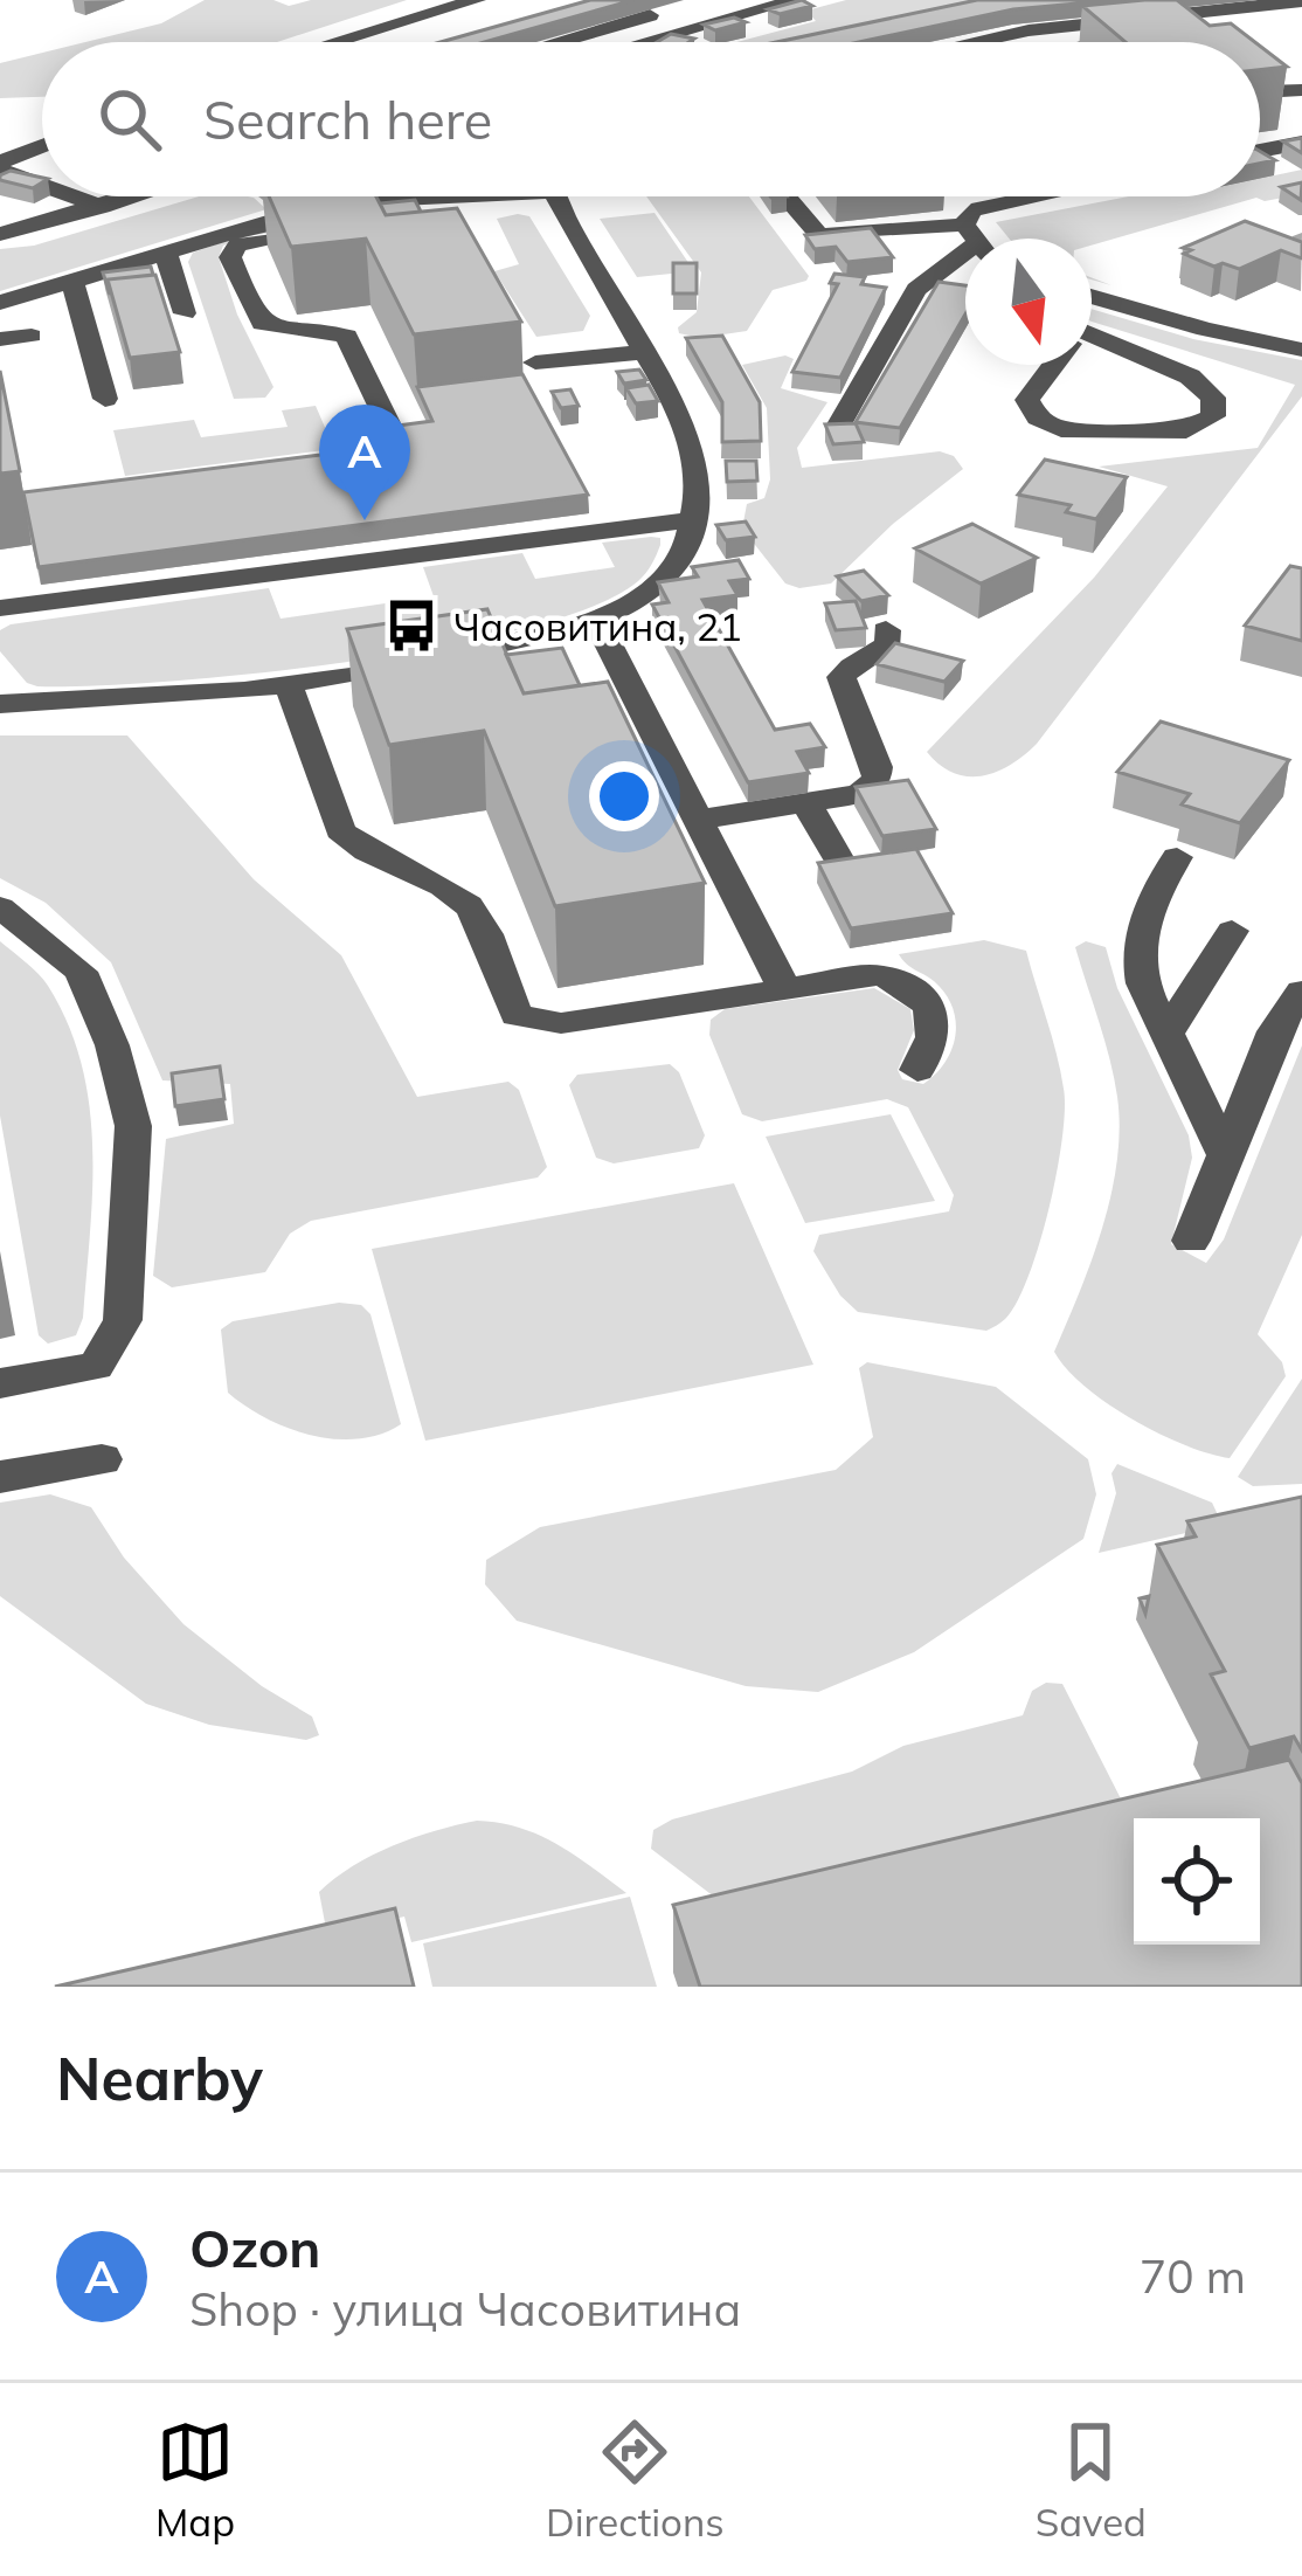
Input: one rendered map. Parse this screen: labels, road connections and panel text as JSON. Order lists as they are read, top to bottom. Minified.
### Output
{"places":{"bus stop":["Часовитина, 21"]},"north":"bottom","page":{"search":"Search here","pins":"A","heading":"Nearby","list":[{"mark":"A","name":"Ozon","note":"Shop · улица Часовитина","value":"70 m"}],"nav":["Map","Directions","Saved"]}}
